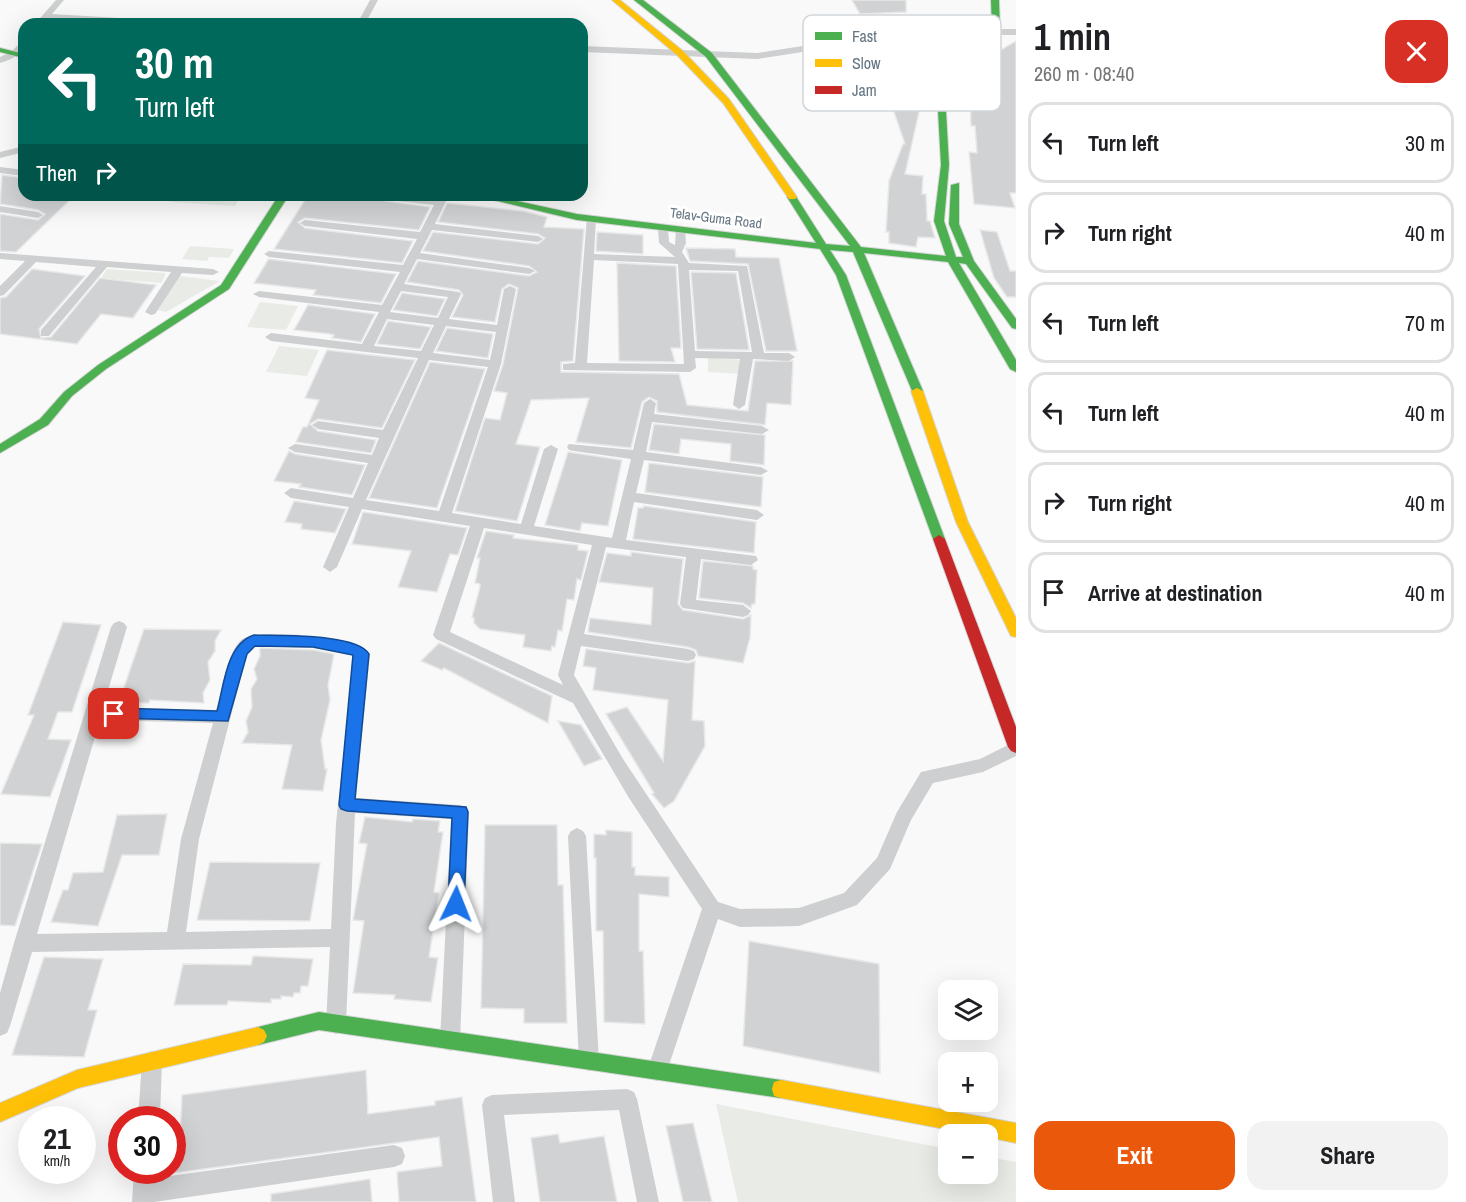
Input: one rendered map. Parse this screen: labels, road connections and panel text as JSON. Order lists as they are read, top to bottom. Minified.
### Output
{"streets":{"street":["Telav-Guma Road"]},"legend":["Fast","Slow","Jam"],"page":{"heading":["1 min","260 m · 08:40"],"turn":["30 m","Turn left"],"list":[{"name":"Turn left","value":"30 m"},{"name":"Turn right","value":"40 m"},{"name":"Turn left","value":"70 m"},{"name":"Turn left","value":"40 m"},{"name":"Turn right","value":"40 m"},{"name":"Arrive at destination","value":"40 m"}],"then":"Then","map_buttons":["+","−"],"speed":"21 km/h","limit":"30","buttons":["Exit","Share"]}}
